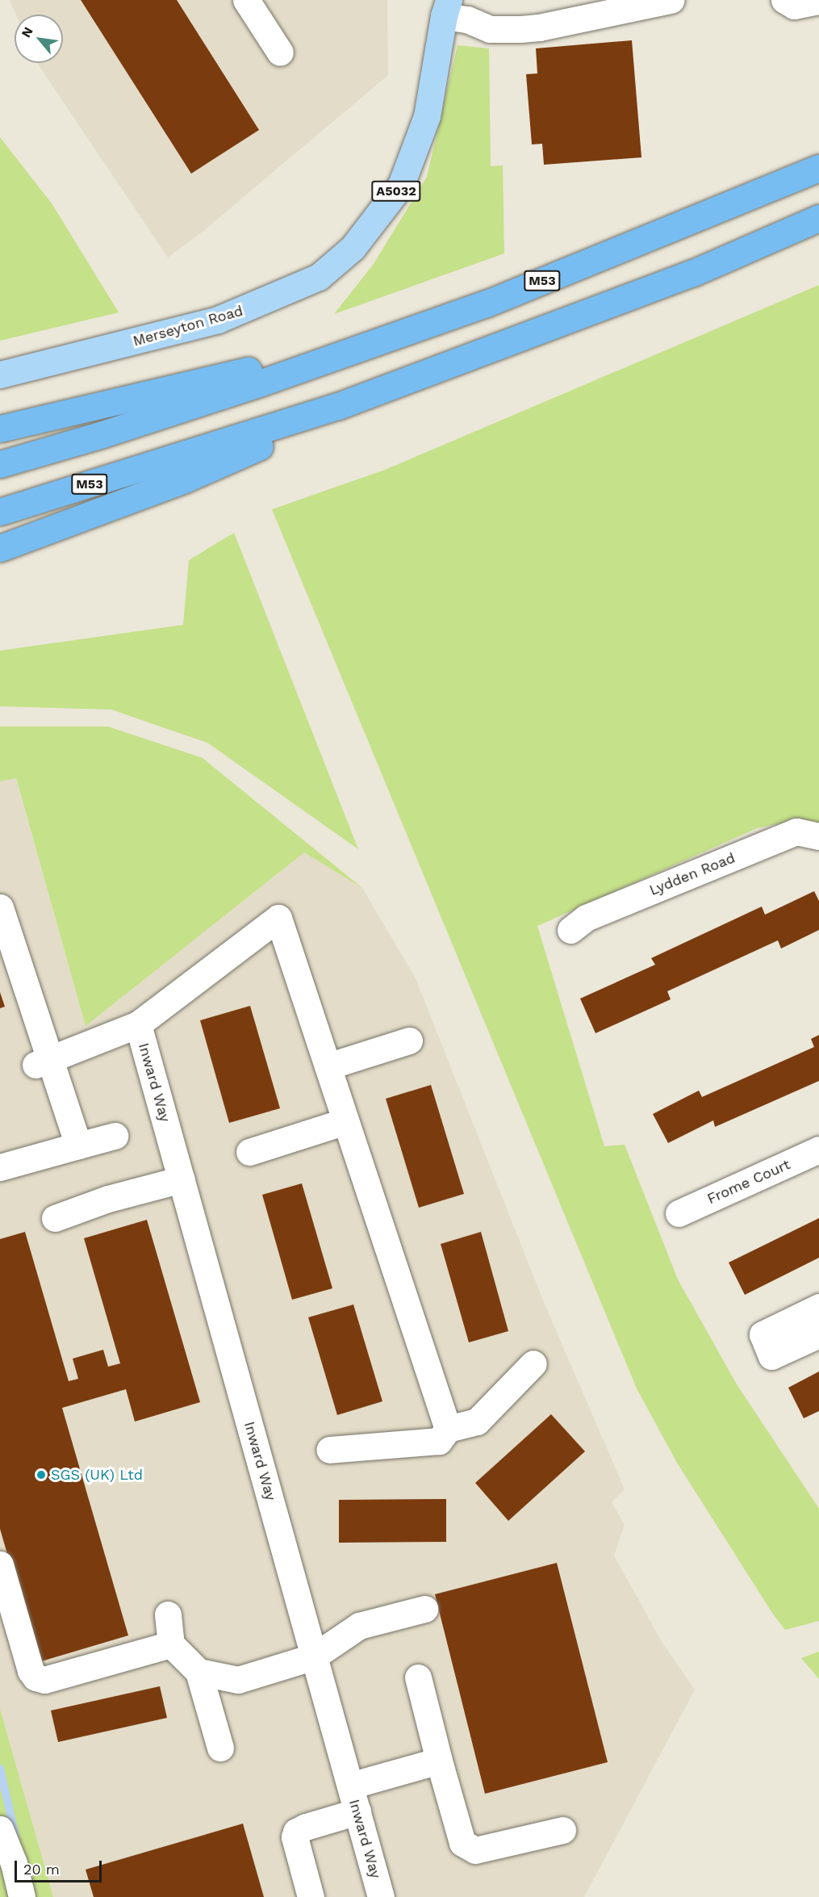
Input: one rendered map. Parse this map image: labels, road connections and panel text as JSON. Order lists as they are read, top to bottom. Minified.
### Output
{"streets":{"highway":["M53"],"main road":["A5032","Merseyton Road"],"street":["Lydden Road","Inward Way","Frome Court"]},"places":["SGS (UK) Ltd"],"scale_bar":"20 m","north":"top left"}
